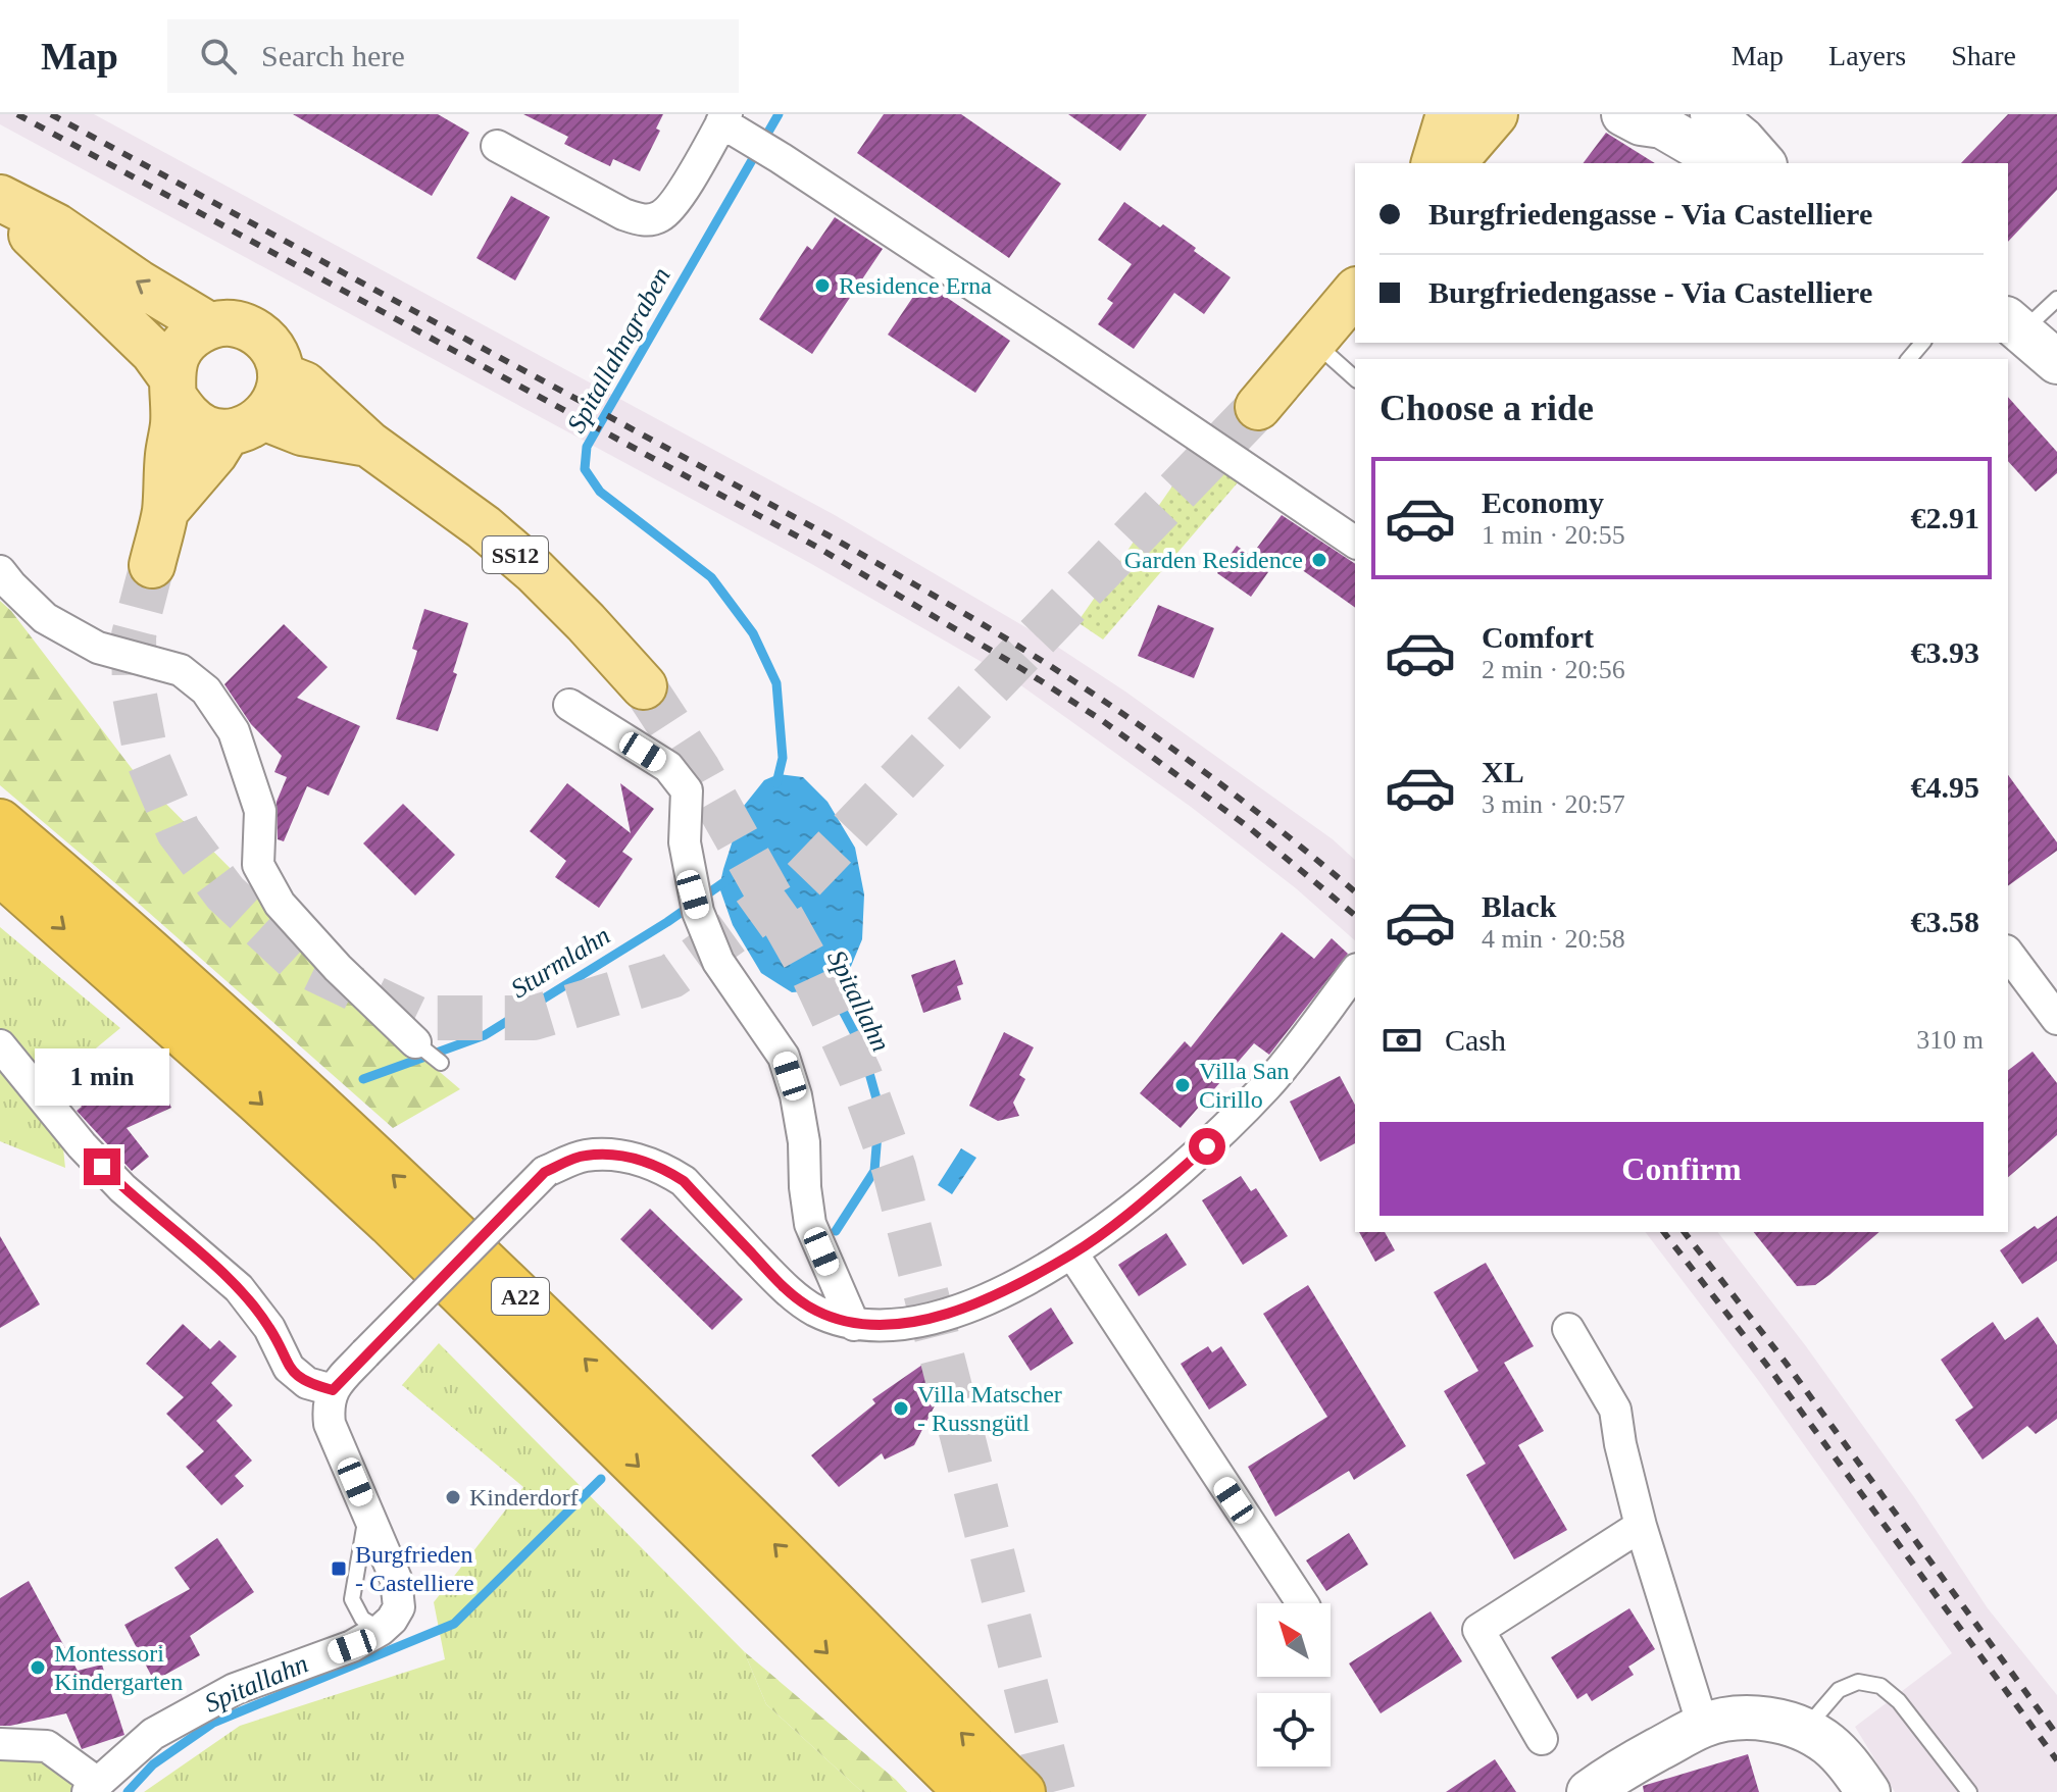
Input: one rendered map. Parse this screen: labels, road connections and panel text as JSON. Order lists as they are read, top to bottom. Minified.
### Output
{"streets":{"highway":["A22"],"main road":["SS12"]},"water":["Spitallahngraben","Sturmlahn","Spitallahn"],"places":{"other":["Residence Erna","Garden Residence","Villa San Cirillo","Villa Matscher - Russngütl","Kinderdorf","Montessori Kindergarten"],"transit":["Burgfrieden - Castelliere"]},"north":"top left","page":{"header":"Map","search":"Search here","nav":["Map","Layers","Share"],"banner":["Burgfriedengasse - Via Castelliere","Burgfriedengasse - Via Castelliere"],"heading":"Choose a ride","list":[{"name":"Economy","note":"1 min · 20:55","value":"€2.91"},{"name":"Comfort","note":"2 min · 20:56","value":"€3.93"},{"name":"XL","note":"3 min · 20:57","value":"€4.95"},{"name":"Black","note":"4 min · 20:58","value":"€3.58"}],"pay":["Cash","310 m"],"bubble":"1 min","buttons":"Confirm"}}
